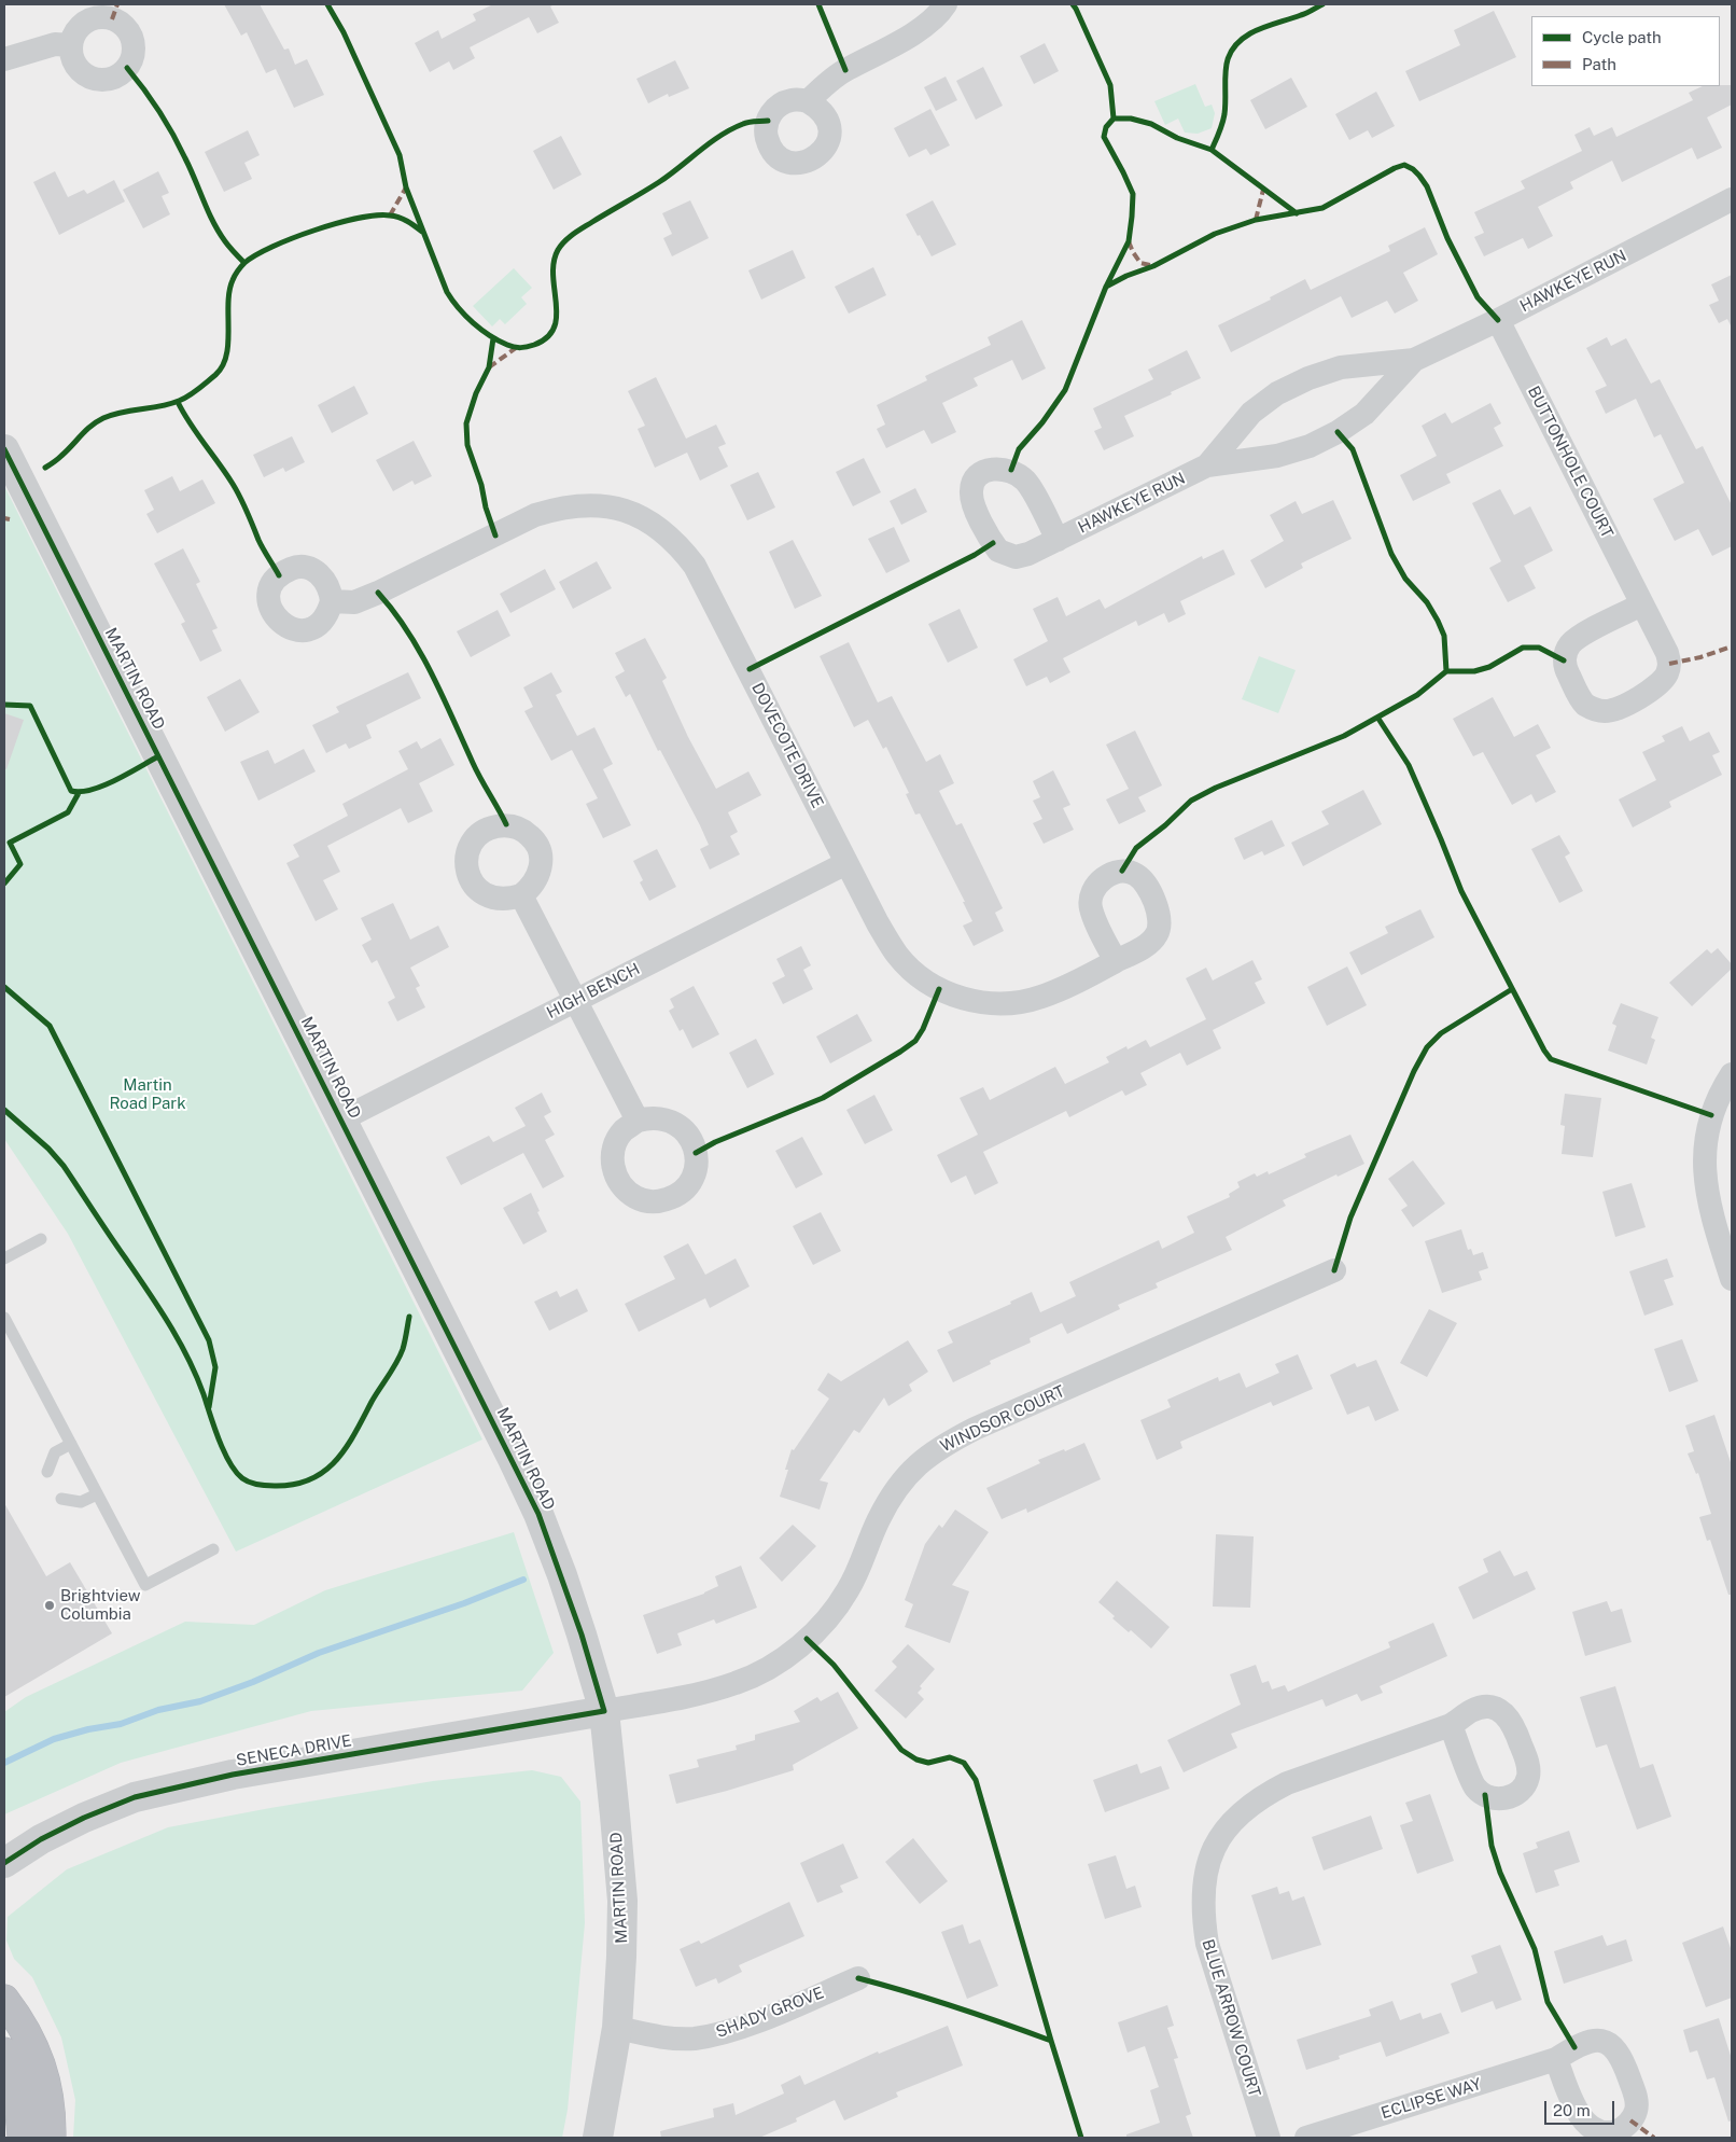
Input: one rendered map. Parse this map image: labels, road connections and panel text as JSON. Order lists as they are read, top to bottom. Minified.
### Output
{"streets":{"street":["HAWKEYE RUN","BUTTONHOLE COURT","MARTIN ROAD","DOVECOTE DRIVE","HIGH BENCH","WINDSOR COURT","SENECA DRIVE","SHADY GROVE","BLUE ARROW COURT","ECLIPSE WAY"]},"crossings":[["HAWKEYE RUN","BUTTONHOLE COURT"],["MARTIN ROAD","HIGH BENCH"],["MARTIN ROAD","WINDSOR COURT"],["MARTIN ROAD","SENECA DRIVE"],["MARTIN ROAD","SHADY GROVE"],["DOVECOTE DRIVE","HIGH BENCH"],["WINDSOR COURT","SENECA DRIVE"]],"parks":["Martin Road Park"],"places":["Brightview Columbia"],"legend":["Cycle path","Path"],"scale_bar":"20 m"}
